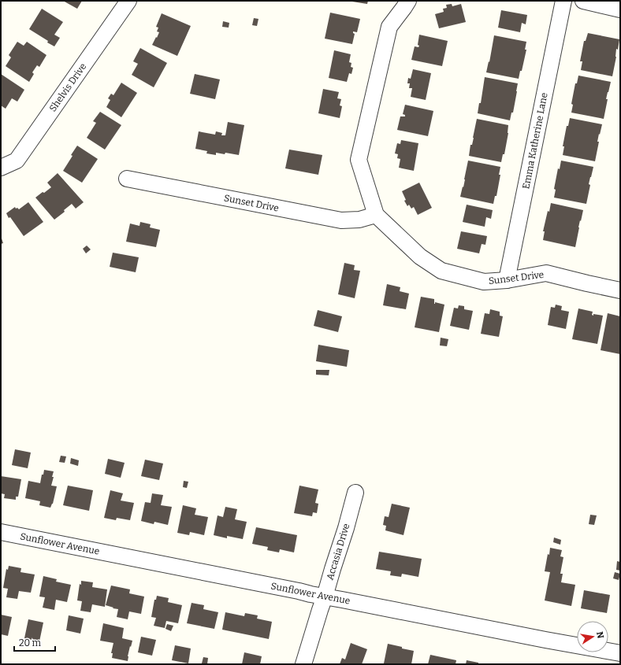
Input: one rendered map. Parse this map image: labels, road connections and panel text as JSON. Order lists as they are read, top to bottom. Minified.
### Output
{"streets":{"street":["Shelvis Drive","Emma Katherine Lane","Sunset Drive","Sunflower Avenue","Accasia Drive"]},"crossings":[["Emma Katherine Lane","Sunset Drive"],["Sunflower Avenue","Accasia Drive"]],"scale_bar":"20 m","north":"right"}
